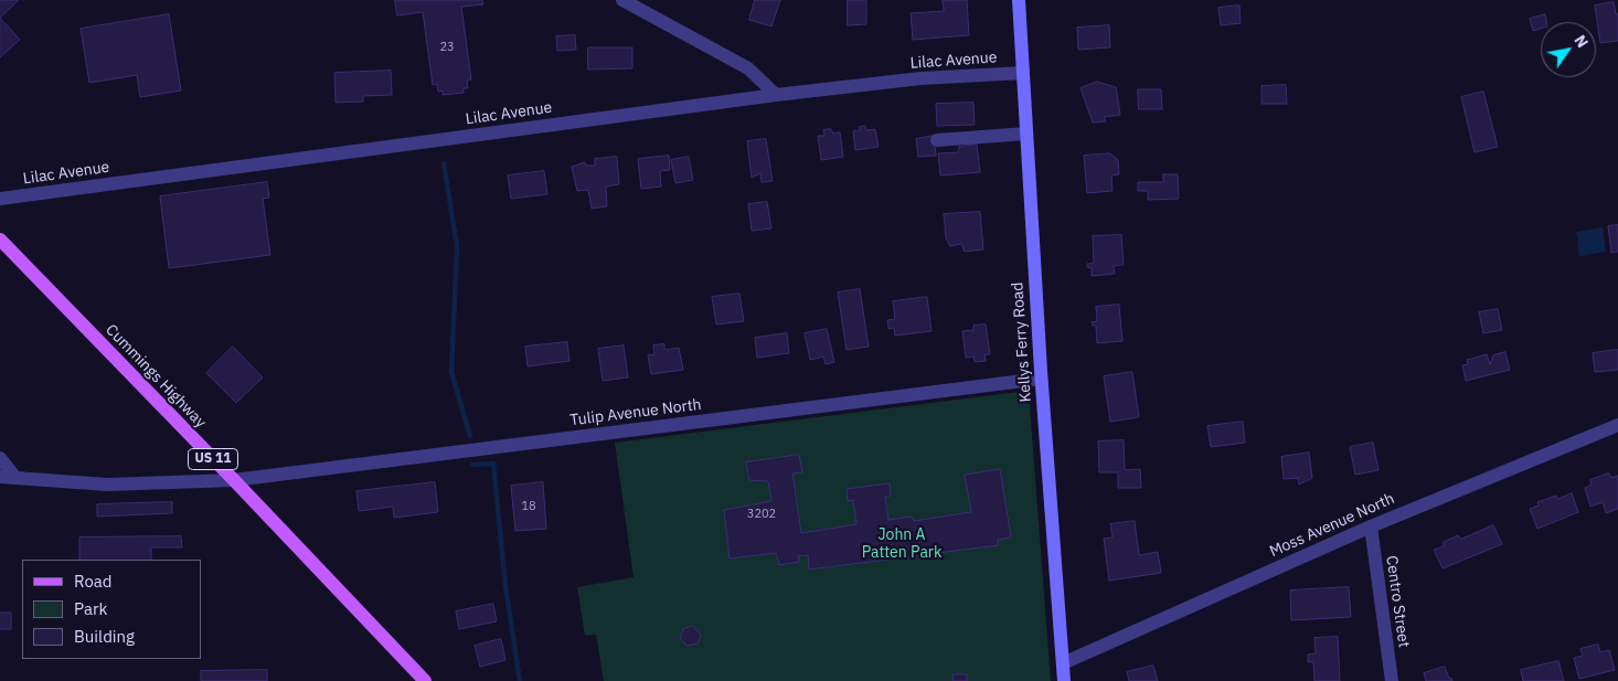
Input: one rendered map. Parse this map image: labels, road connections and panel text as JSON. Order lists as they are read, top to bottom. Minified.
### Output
{"streets":{"main road":["Cummings Highway","US 11"],"street":["Lilac Avenue","Kellys Ferry Road","Tulip Avenue North","Moss Avenue North","Centro Street"]},"crossings":[["Lilac Avenue","Kellys Ferry Road"],["Kellys Ferry Road","Tulip Avenue North"],["Kellys Ferry Road","Moss Avenue North"],["Cummings Highway","Tulip Avenue North"],["Moss Avenue North","Centro Street"]],"parks":["John A Patten Park"],"house_numbers":["23","18","3202"],"legend":["Road","Park","Building"],"north":"top right"}
